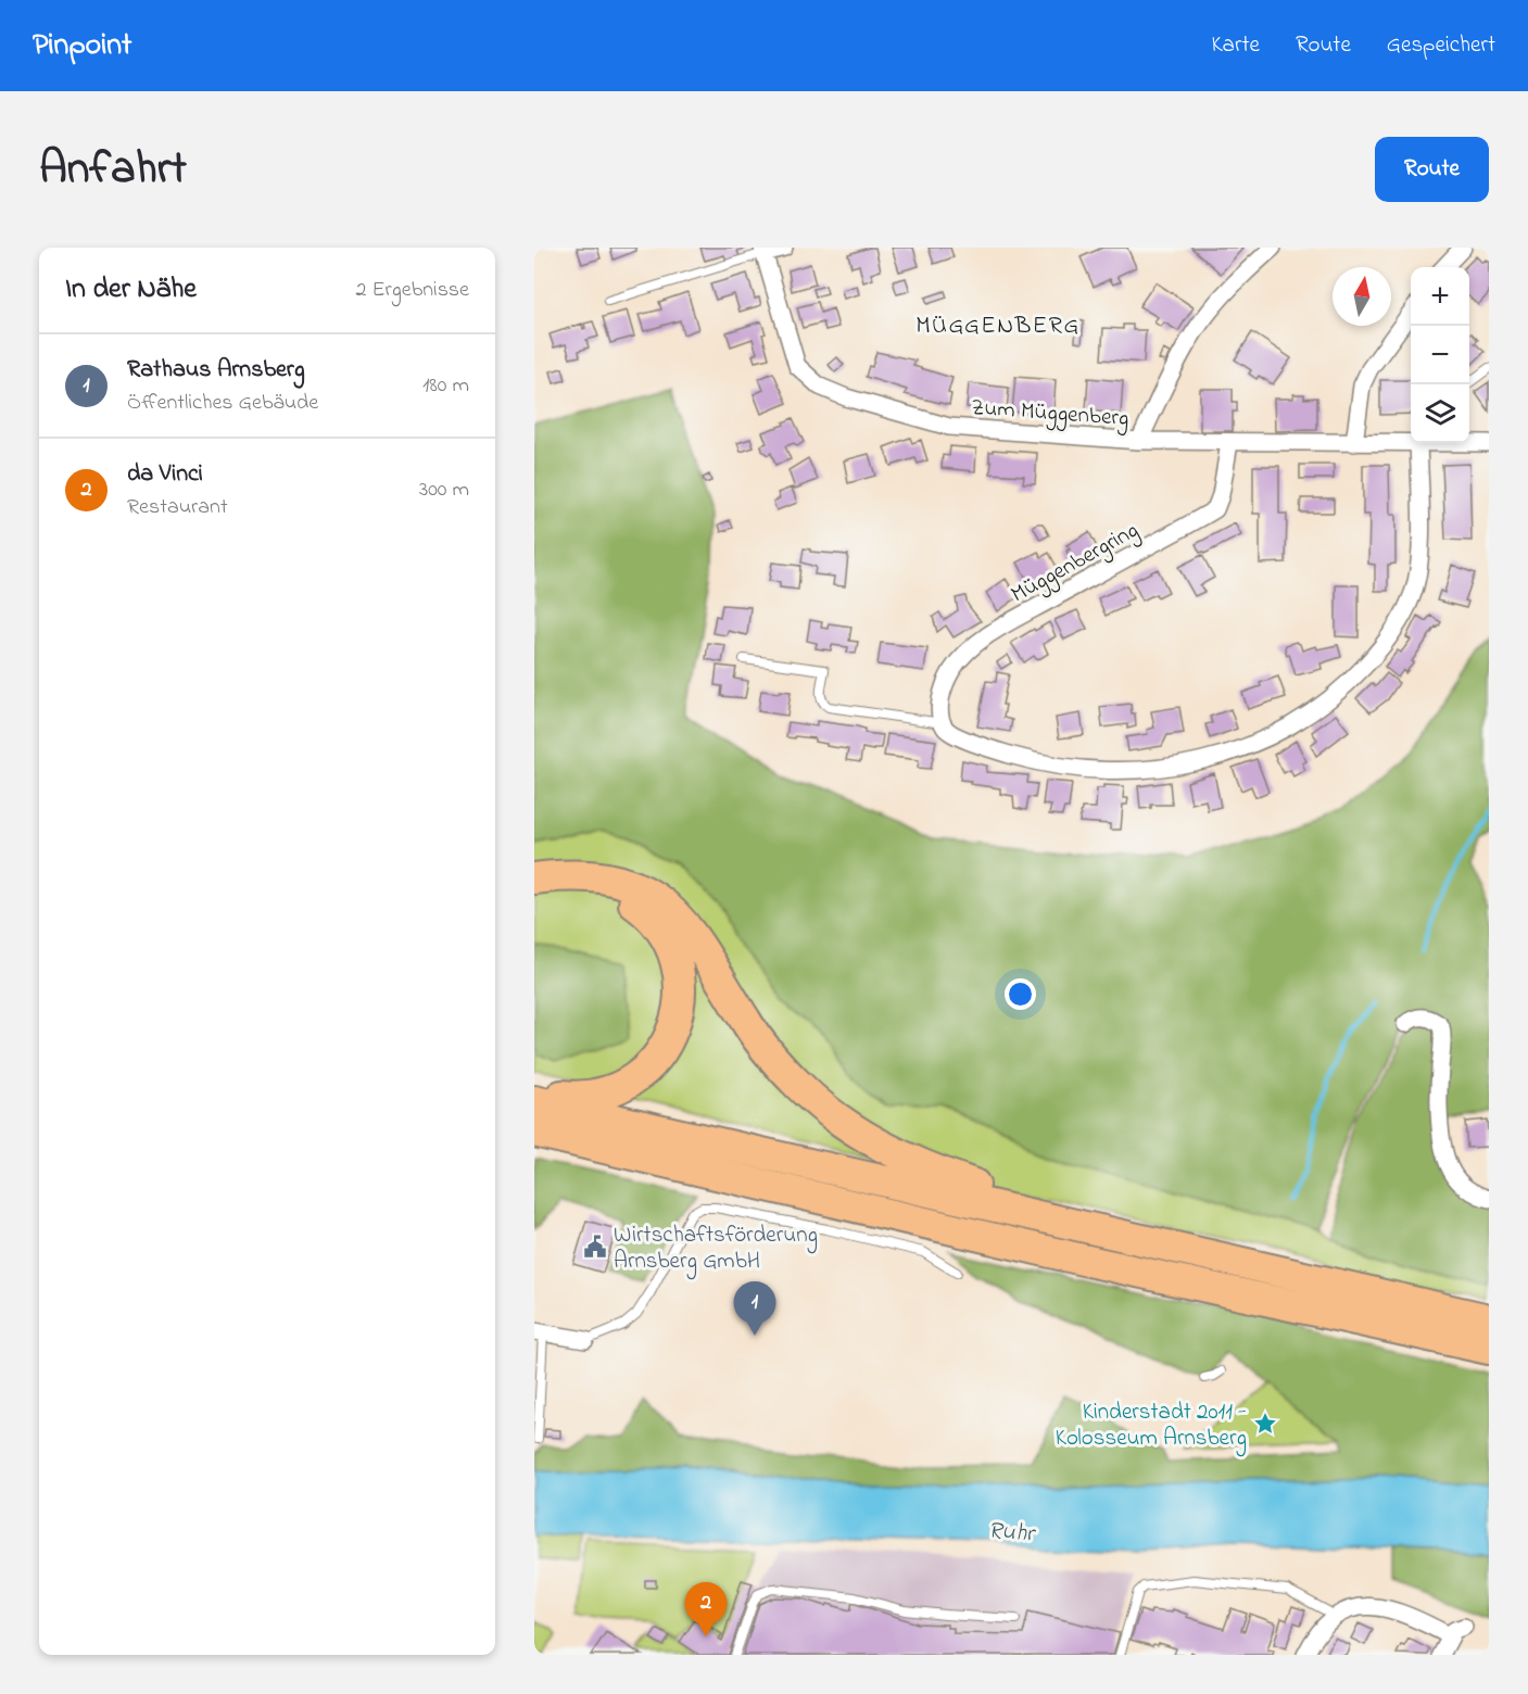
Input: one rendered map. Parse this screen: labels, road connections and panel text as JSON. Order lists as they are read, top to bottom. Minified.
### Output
{"streets":{"street":["Zum Müggenberg","Müggenbergring"]},"crossings":[["Zum Müggenberg","Müggenbergring"]],"districts":["MÜGGENBERG"],"water":["Ruhr"],"places":{"public building":["Wirtschaftsförderung Arnsberg GmbH"],"place":["Kinderstadt 2011 - Kolosseum Arnsberg"]},"north":"top","page":{"header":"Pinpoint","nav":["Karte","Route","Gespeichert"],"title":"Anfahrt","buttons":"Route","heading":["In der Nähe","2 Ergebnisse"],"map_buttons":["+","−"],"list":[{"mark":"1","name":"Rathaus Arnsberg","note":"Öffentliches Gebäude","value":"180 m"},{"mark":"2","name":"da Vinci","note":"Restaurant","value":"300 m"}],"pins":["1","2"]}}
